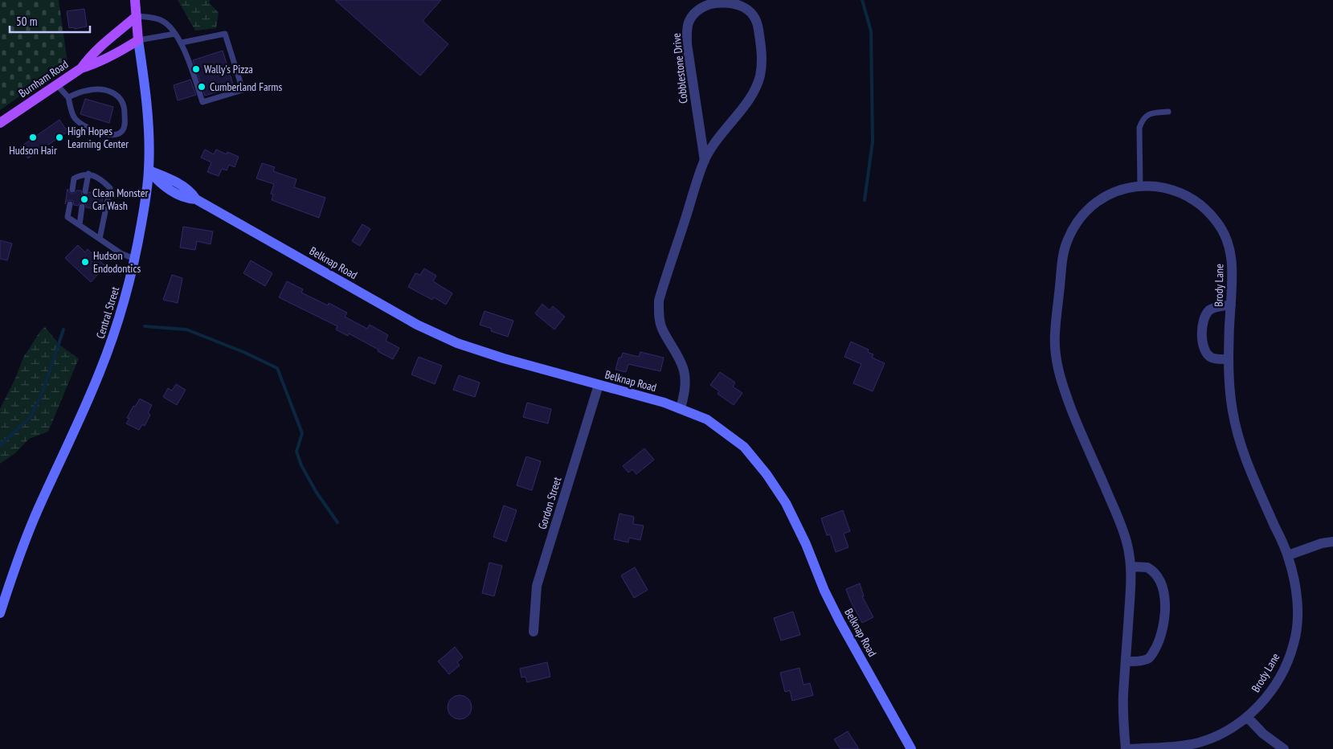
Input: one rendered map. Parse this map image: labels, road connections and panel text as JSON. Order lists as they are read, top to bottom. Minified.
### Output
{"streets":{"main road":["Burnham Road","Central Street"],"street":["Cobblestone Drive","Belknap Road","Brody Lane","Gordon Street"]},"crossings":[["Cobblestone Drive","Belknap Road"],["Burnham Road","Central Street"],["Belknap Road","Central Street"],["Belknap Road","Gordon Street"]],"places":["Wally's Pizza","Cumberland Farms","Hudson Hair","High Hopes Learning Center","Clean Monster Car Wash","Hudson Endodontics"],"scale_bar":"50 m"}
